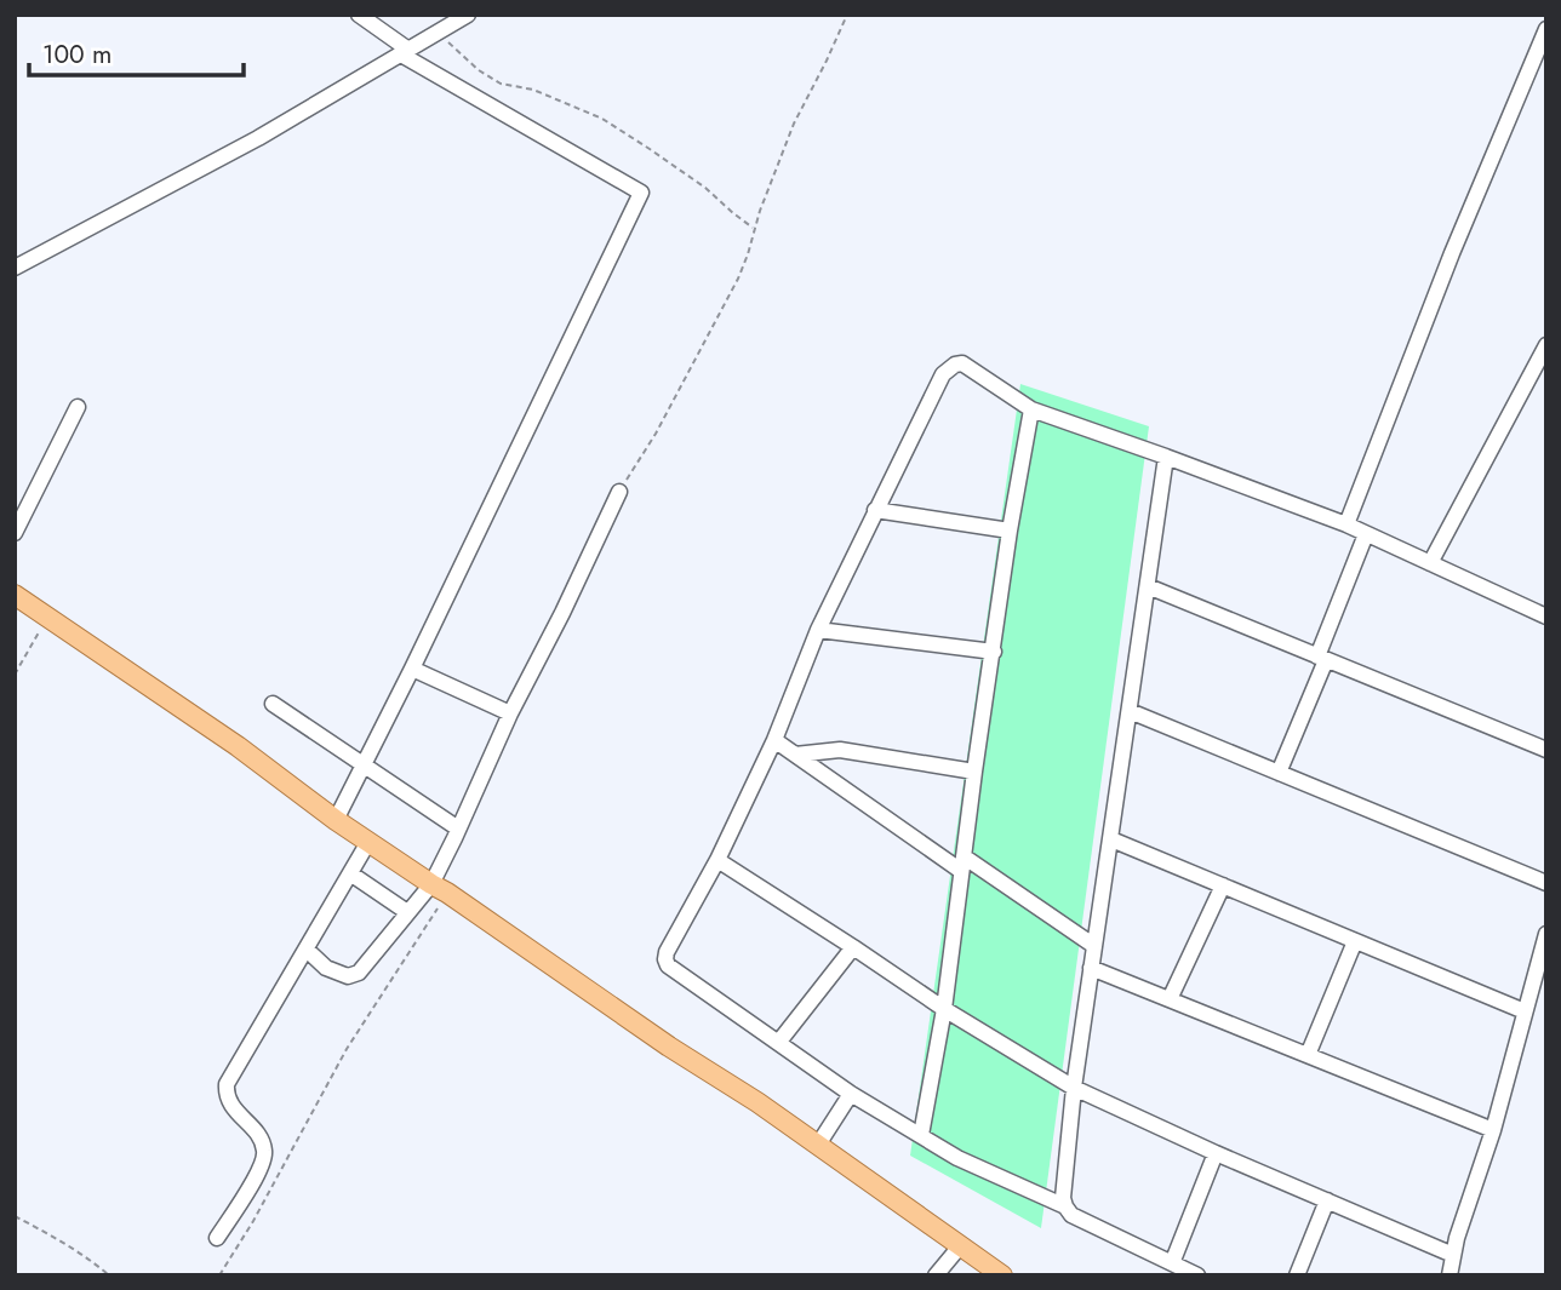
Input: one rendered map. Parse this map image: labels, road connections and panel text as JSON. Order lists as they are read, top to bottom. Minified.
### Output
{"scale_bar":"100 m"}
